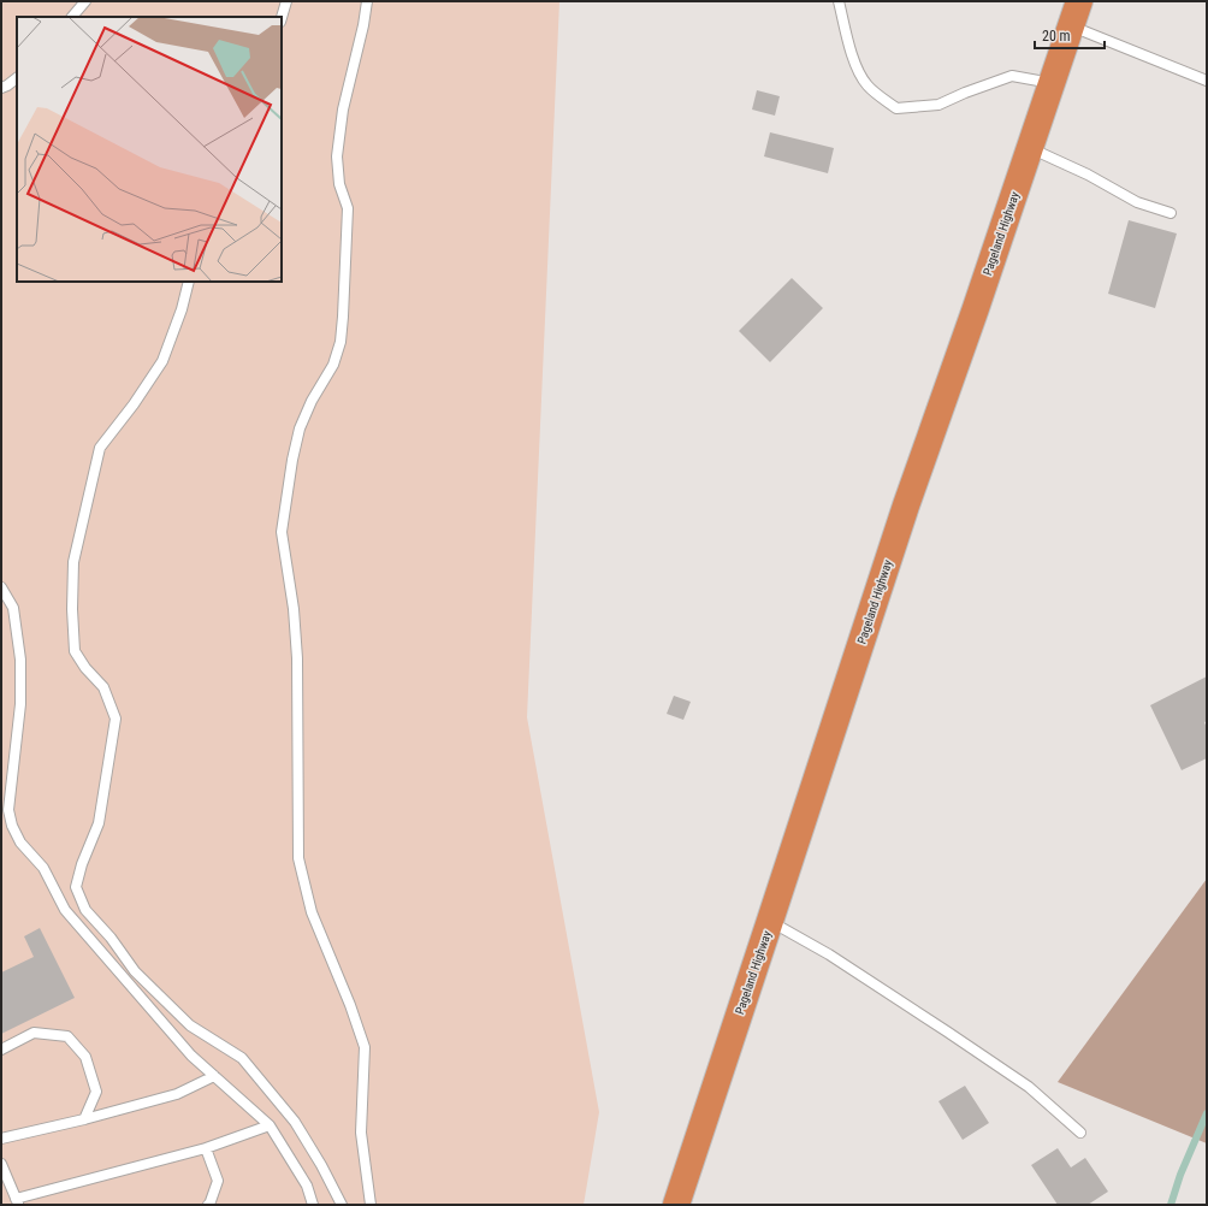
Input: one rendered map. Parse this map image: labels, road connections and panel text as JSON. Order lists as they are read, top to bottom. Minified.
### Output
{"streets":{"highway":["Pageland Highway"]},"scale_bar":"20 m"}
